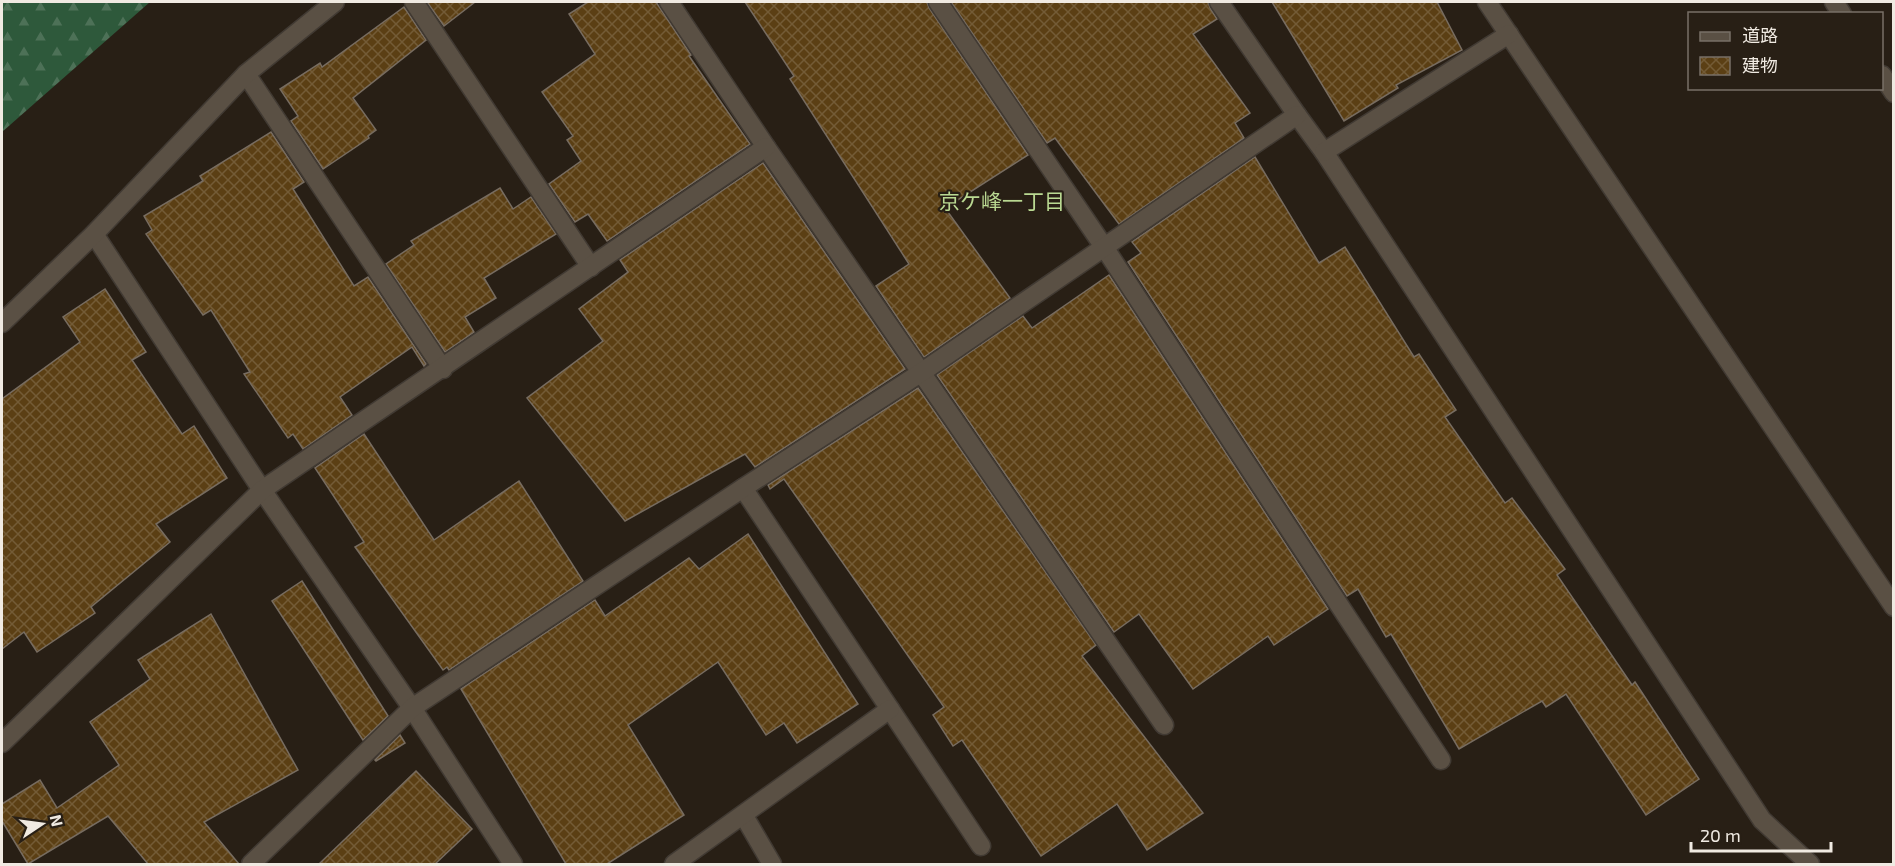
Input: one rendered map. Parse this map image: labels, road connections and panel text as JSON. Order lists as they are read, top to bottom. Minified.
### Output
{"districts":["京ケ峰一丁目"],"legend":["道路","建物"],"scale_bar":"20 m","north":"right"}
